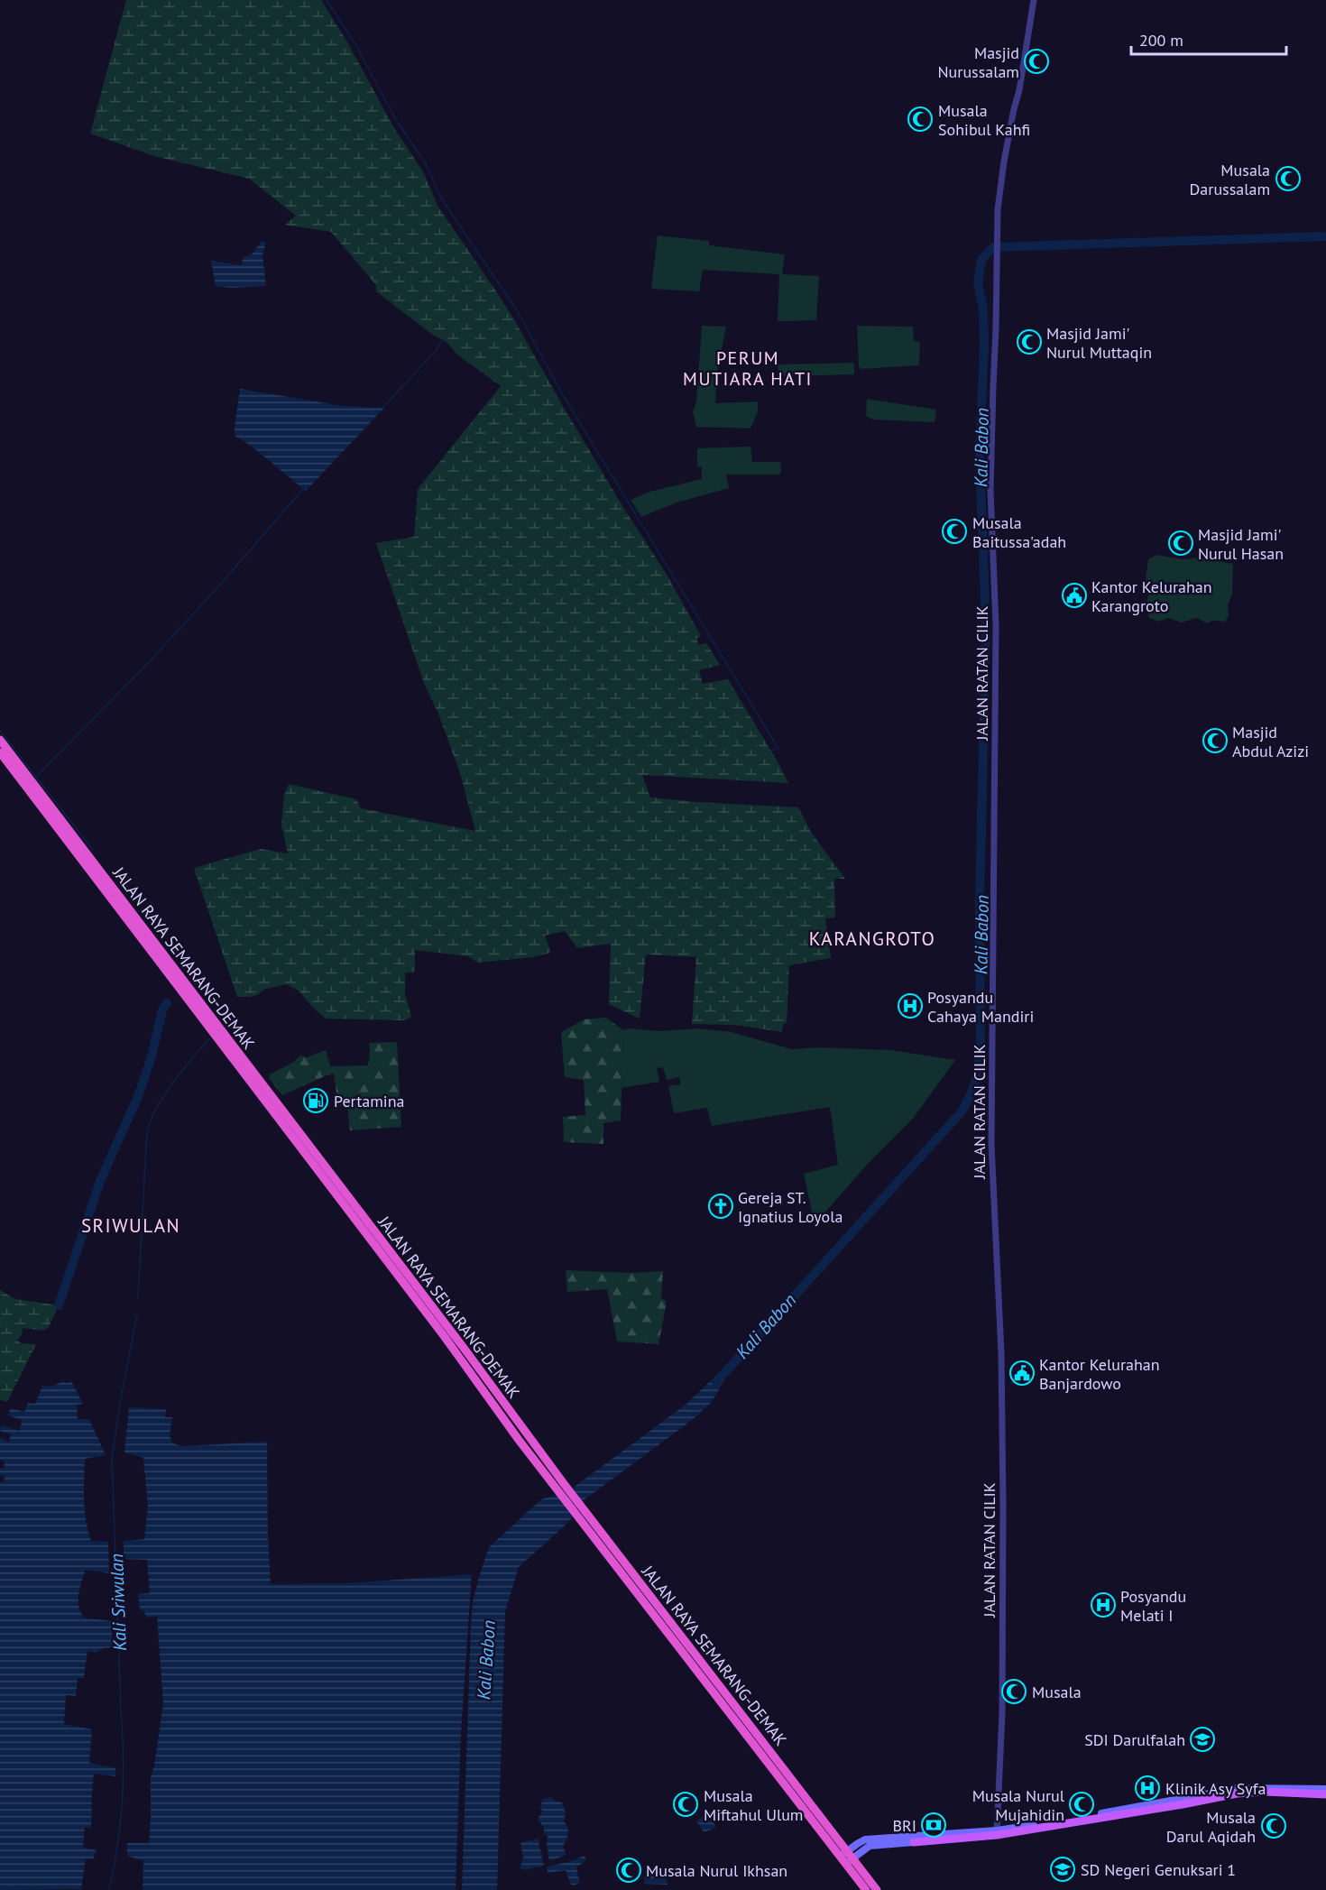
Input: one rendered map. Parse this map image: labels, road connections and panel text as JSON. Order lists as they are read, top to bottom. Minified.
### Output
{"streets":{"highway":["JALAN RAYA SEMARANG-DEMAK"],"street":["JALAN RATAN CILIK"]},"districts":["PERUM MUTIARA HATI","KARANGROTO","SRIWULAN"],"water":["Kali Babon","Kali Sriwulan"],"places":{"mosque":["Masjid Nurussalam","Musala Sohibul Kahfi","Musala Darussalam","Masjid Jami' Nurul Muttaqin","Musala Baitussa'adah","Masjid Jami' Nurul Hasan","Masjid Abdul Azizi","Musala","Musala Miftahul Ulum","Musala Nurul Mujahidin","Musala Darul Aqidah","Musala Nurul Ikhsan"],"public building":["Kantor Kelurahan Karangroto","Kantor Kelurahan Banjardowo"],"hospital":["Posyandu Cahaya Mandiri","Posyandu Melati I","Klinik Asy Syfa"],"fuel station":["Pertamina"],"church":["Gereja ST. Ignatius Loyola"],"school or university":["SDI Darulfalah","SD Negeri Genuksari 1"],"bank":["BRI"]},"scale_bar":"200 m"}
